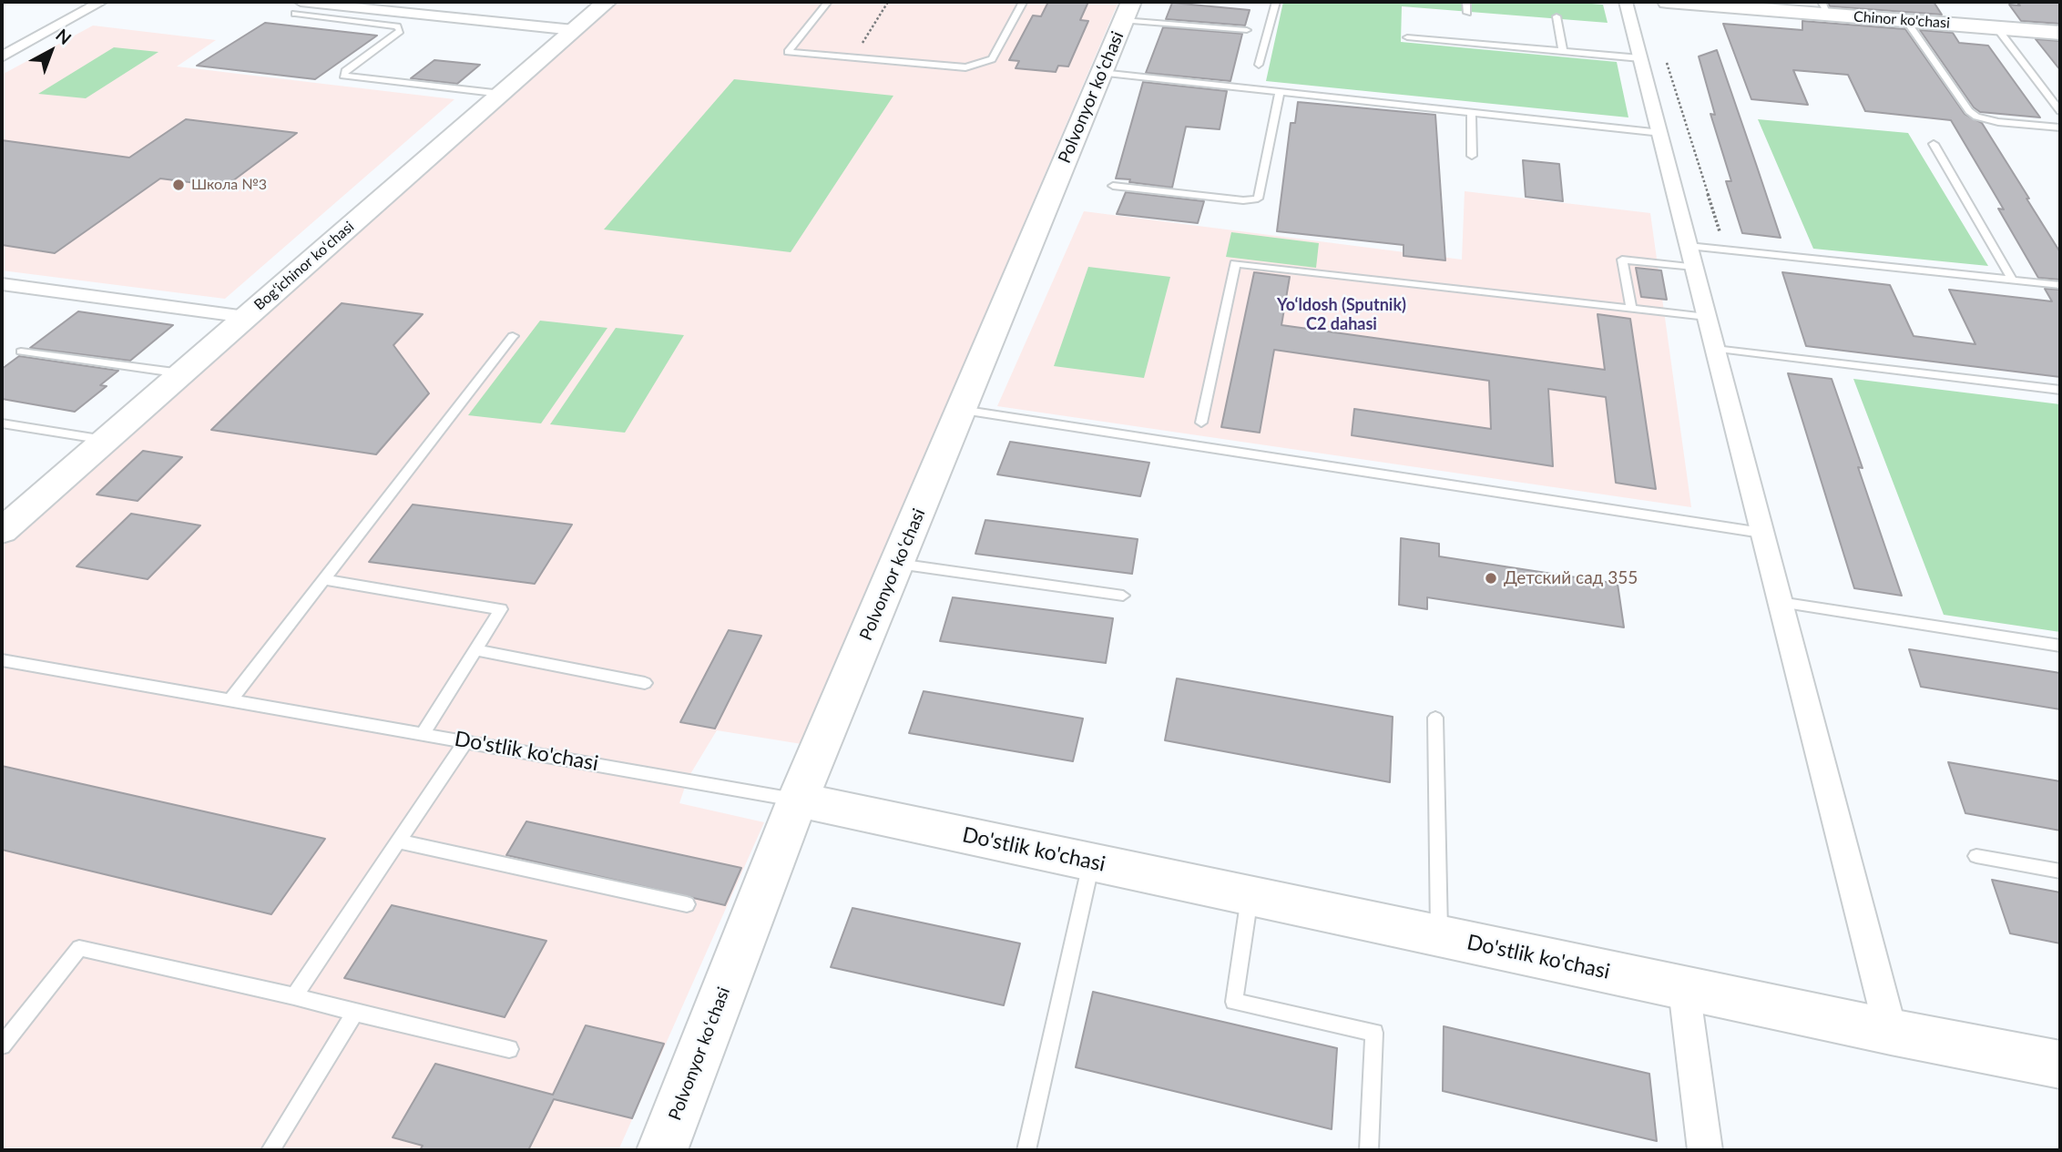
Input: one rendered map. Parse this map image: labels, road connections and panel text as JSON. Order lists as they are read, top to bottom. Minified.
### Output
{"streets":{"street":["Chinor ko'chasi","Polvonyor koʻchasi","Bogʻichinor koʻchasi","Do'stlik ko'chasi"]},"crossings":[["Polvonyor koʻchasi","Do'stlik ko'chasi"]],"districts":["Yo‘ldosh (Sputnik) C2 dahasi"],"places":["Школа №3","Детский сад 355"],"north":"top right"}
